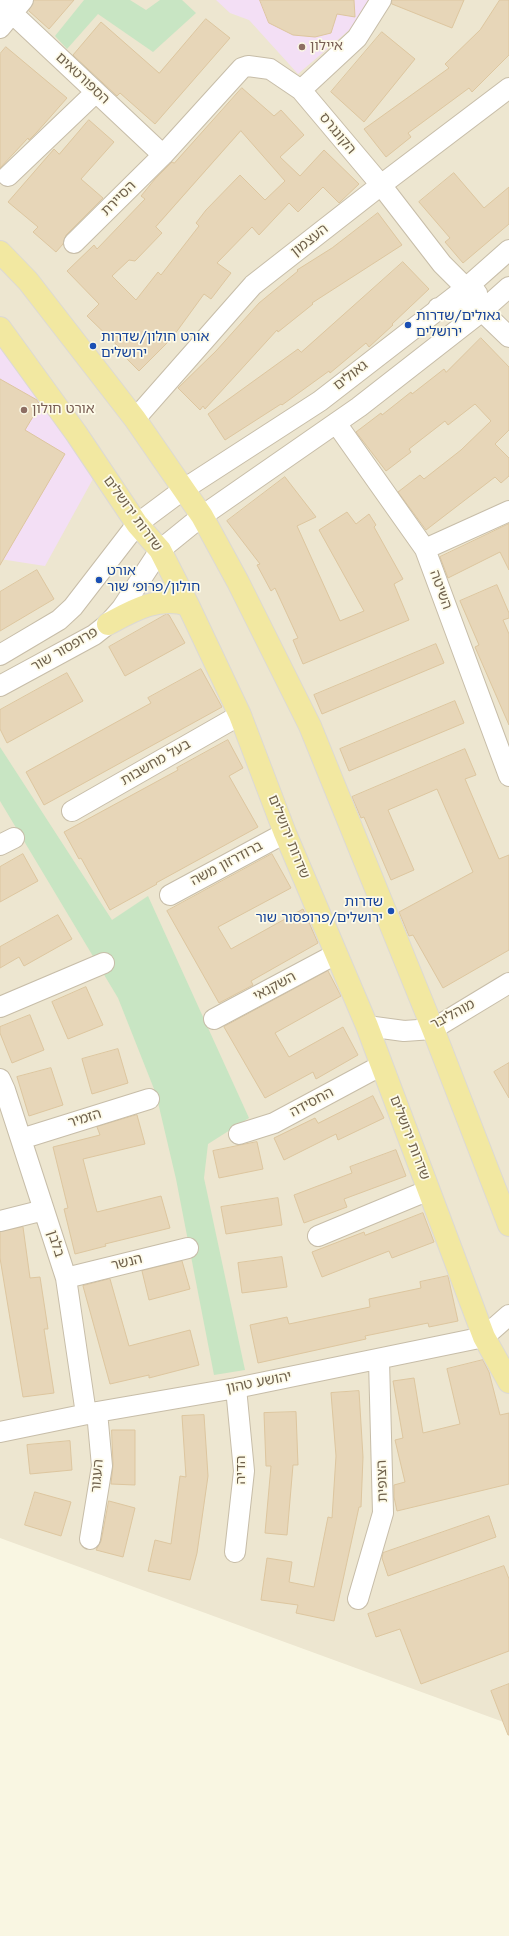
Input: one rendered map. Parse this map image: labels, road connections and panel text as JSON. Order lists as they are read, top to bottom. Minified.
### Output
{"streets":{"main road":["שדרות ירושלים"],"street":["הספורטאים","הקונגרס","הסיירת","העצמון","גאולים","השיטה","פרופסור שור","בעל מחשבות","ברודרזון משה","השקנאי","מוהליבר","החסידה","הזמיר","בלבן","הנשר","יהושע טהון","הדיה","העגור","הצופית"]},"crossings":[["הספורטאים","הקונגרס"],["הספורטאים","הסיירת"],["הקונגרס","הסיירת"],["הקונגרס","העצמון"],["הקונגרס","גאולים"],["גאולים","השיטה"],["גאולים","פרופסור שור"],["שדרות ירושלים","פרופסור שור"],["שדרות ירושלים","בעל מחשבות"],["שדרות ירושלים","ברודרזון משה"],["שדרות ירושלים","השקנאי"],["שדרות ירושלים","מוהליבר"],["שדרות ירושלים","החסידה"],["שדרות ירושלים","יהושע טהון"],["הזמיר","בלבן"],["בלבן","הנשר"],["בלבן","יהושע טהון"],["בלבן","העגור"],["יהושע טהון","הדיה"],["יהושע טהון","העגור"],["יהושע טהון","הצופית"]],"places":["איילון","גאולים/שדרות ירושלים","אורט חולון/שדרות ירושלים","אורט חולון","אורט חולון/פרופ׳ שור","שדרות ירושלים/פרופסור שור"]}
